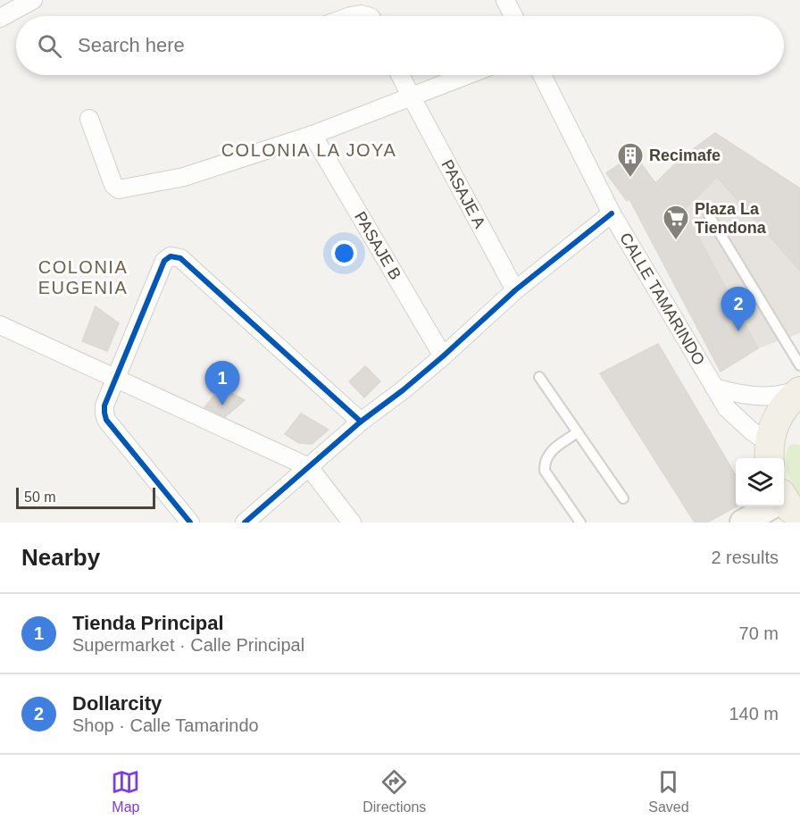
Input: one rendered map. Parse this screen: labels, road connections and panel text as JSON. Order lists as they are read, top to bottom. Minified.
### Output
{"streets":{"street":["PASAJE A","PASAJE B","CALLE TAMARINDO"]},"districts":["COLONIA LA JOYA","COLONIA EUGENIA"],"places":{"building":["Recimafe"],"supermarket":["Plaza La Tiendona"]},"scale_bar":"50 m","page":{"search":"Search here","pins":["2","1"],"scale":"50 m","heading":["Nearby","2 results"],"list":[{"mark":"1","name":"Tienda Principal","note":"Supermarket · Calle Principal","value":"70 m"},{"mark":"2","name":"Dollarcity","note":"Shop · Calle Tamarindo","value":"140 m"}],"nav":["Map","Directions","Saved"]}}
